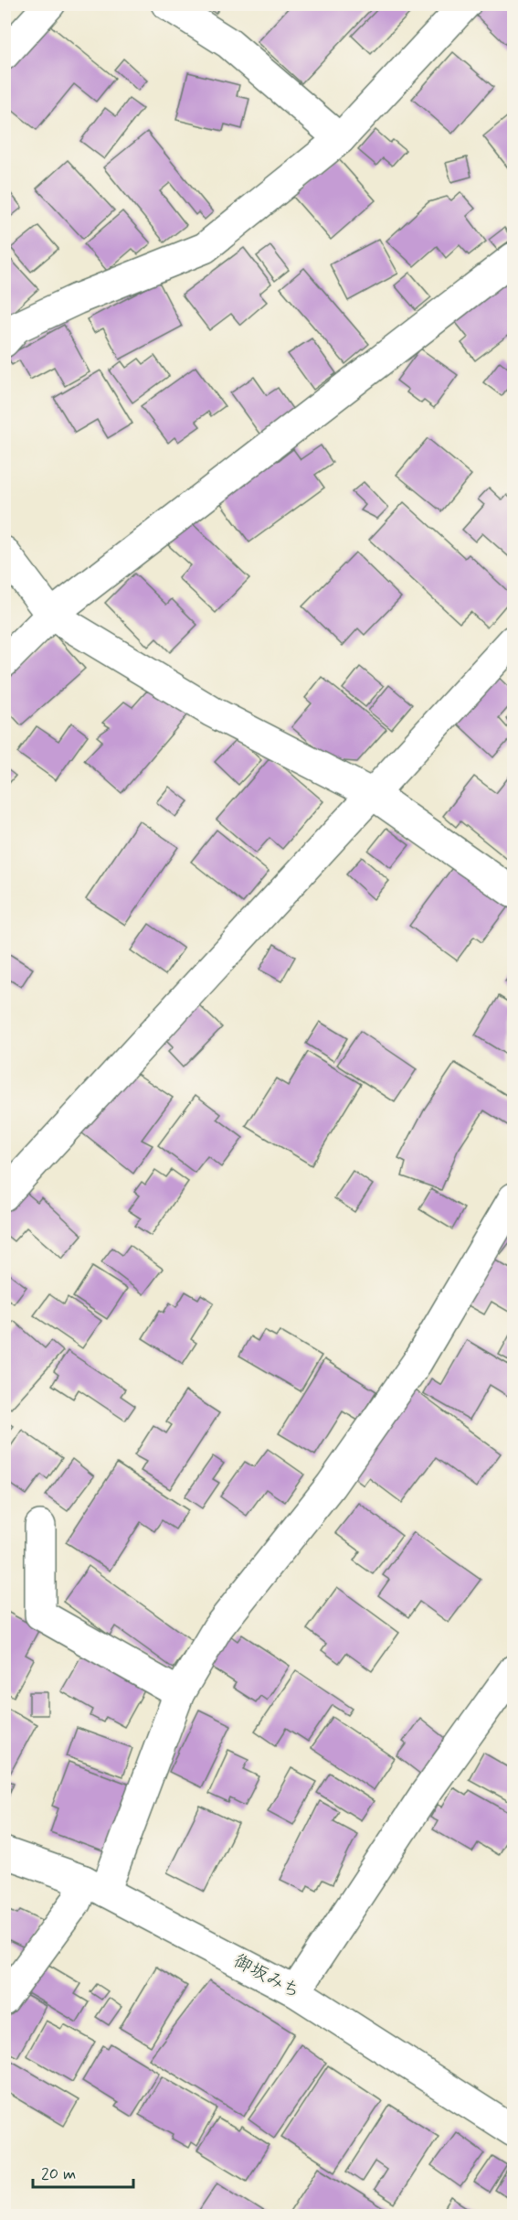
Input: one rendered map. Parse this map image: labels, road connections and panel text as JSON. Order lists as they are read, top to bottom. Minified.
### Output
{"streets":{"main road":["御坂みち"]},"scale_bar":"20 m"}
